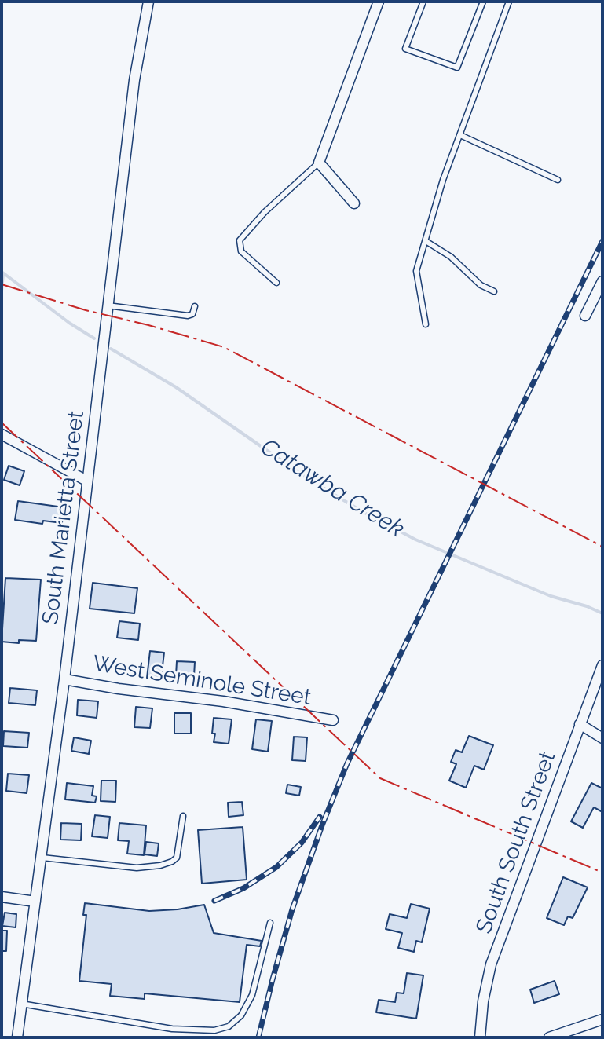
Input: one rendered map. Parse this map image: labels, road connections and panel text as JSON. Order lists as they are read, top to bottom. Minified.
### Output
{"streets":{"street":["South Marietta Street","West Seminole Street","South South Street"]},"crossings":[["South Marietta Street","West Seminole Street"]],"water":["Catawba Creek"]}
